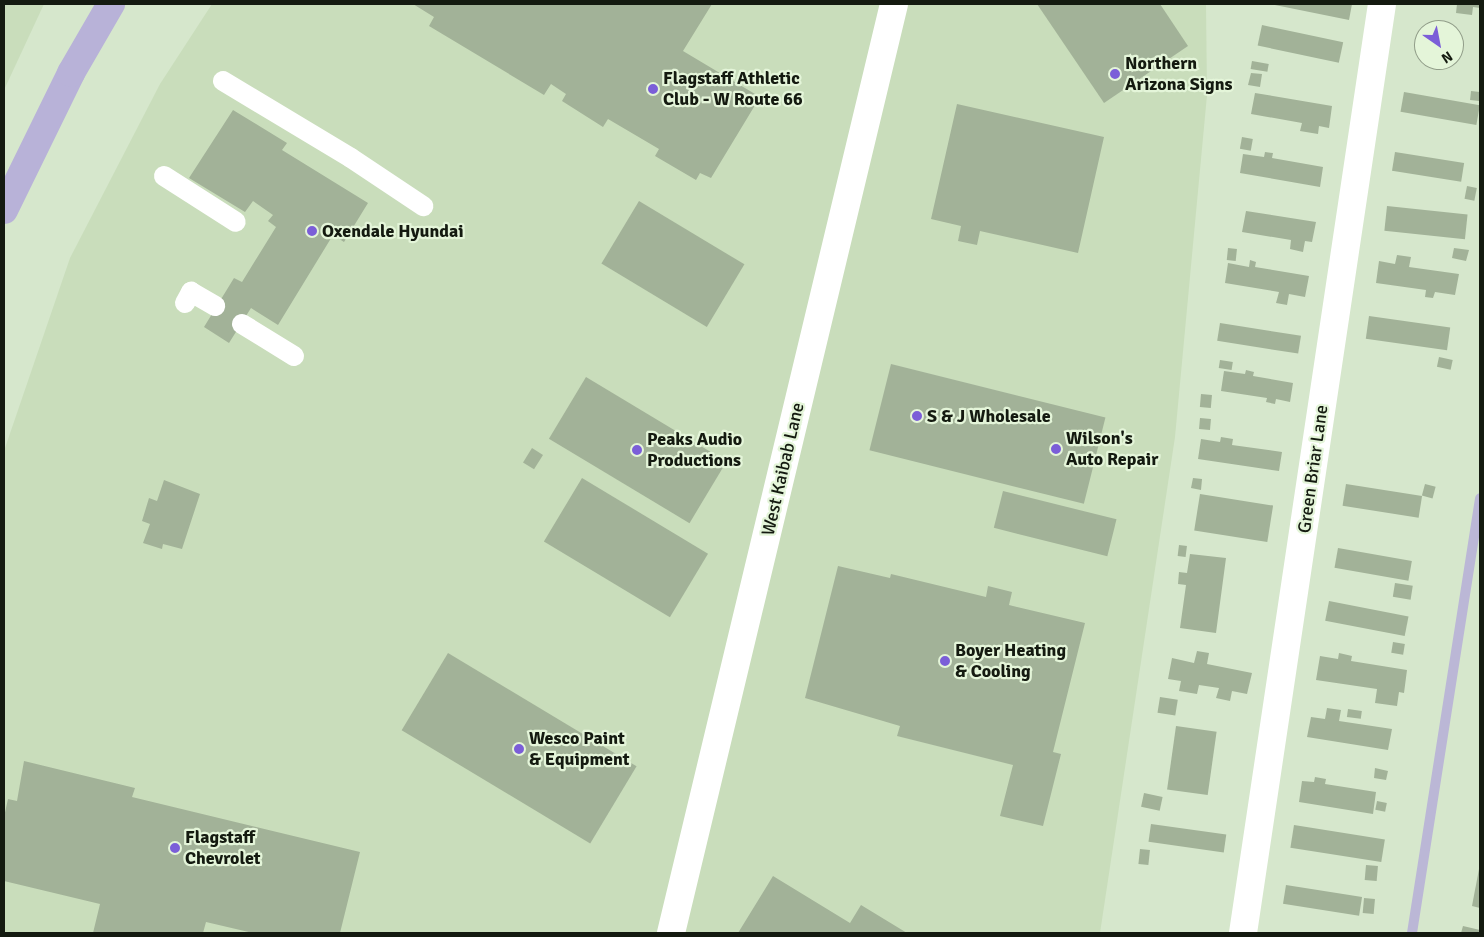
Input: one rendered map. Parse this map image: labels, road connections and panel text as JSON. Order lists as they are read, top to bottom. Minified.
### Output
{"streets":{"street":["West Kaibab Lane","Green Briar Lane"]},"places":["Northern Arizona Signs","Flagstaff Athletic Club - W Route 66","Oxendale Hyundai","S & J Wholesale","Wilson's Auto Repair","Peaks Audio Productions","Boyer Heating & Cooling","Wesco Paint & Equipment","Flagstaff Chevrolet"],"north":"bottom right"}
